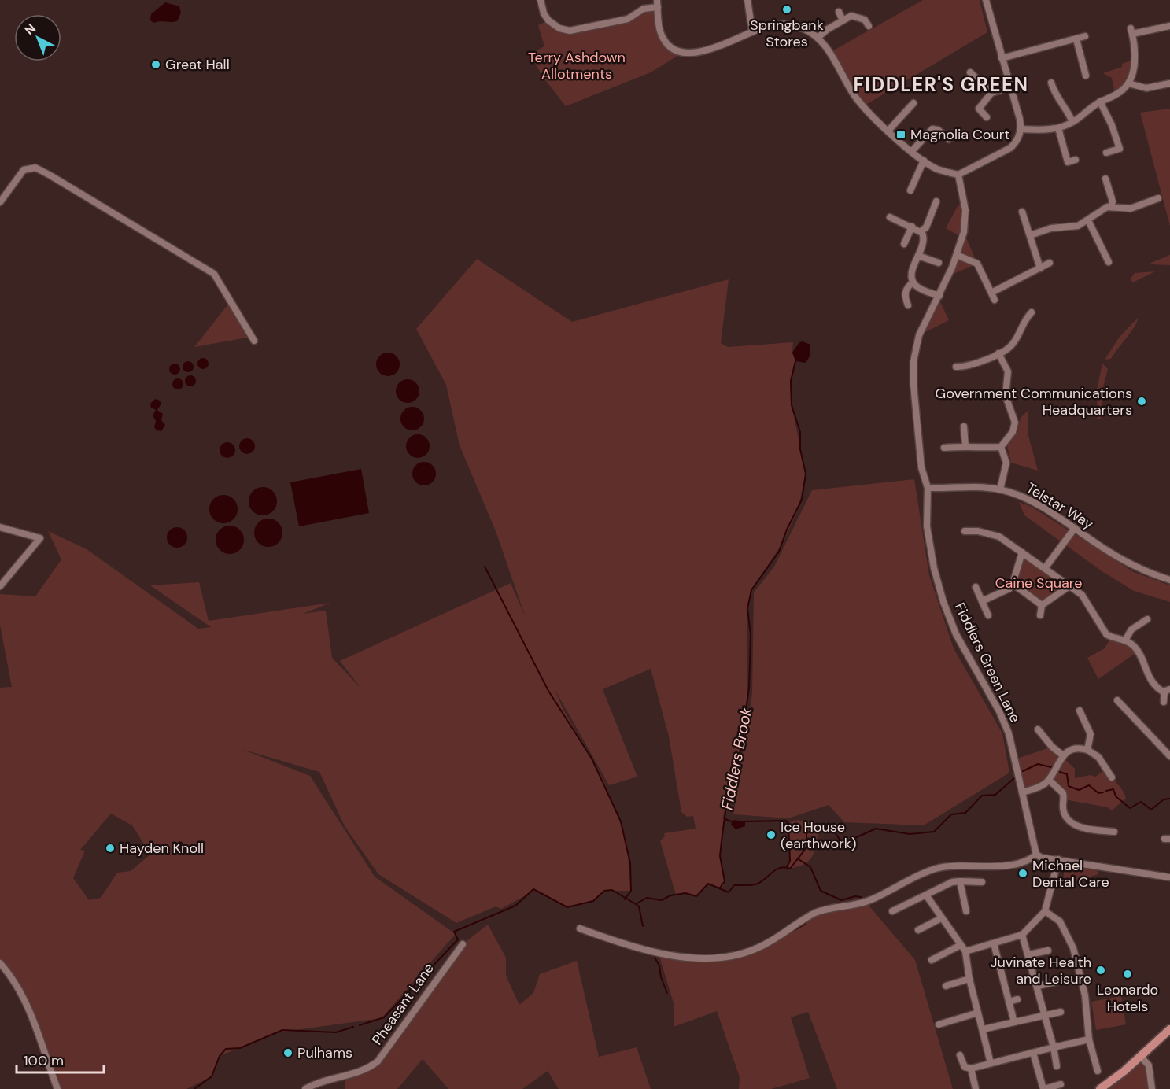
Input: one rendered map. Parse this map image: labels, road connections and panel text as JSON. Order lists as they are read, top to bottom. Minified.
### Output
{"streets":{"street":["Telstar Way","Fiddlers Green Lane","Pheasant Lane"]},"crossings":[["Telstar Way","Fiddlers Green Lane"]],"districts":["FIDDLER'S GREEN"],"water":["Fiddlers Brook"],"parks":["Terry Ashdown Allotments","Caine Square"],"places":{"other":["Springbank Stores","Great Hall","Government Communications Headquarters","Ice House (earthwork)","Hayden Knoll","Michael Dental Care","Juvinate Health and Leisure","Leonardo Hotels","Pulhams"],"transit":["Magnolia Court"]},"scale_bar":"100 m","north":"top left"}
